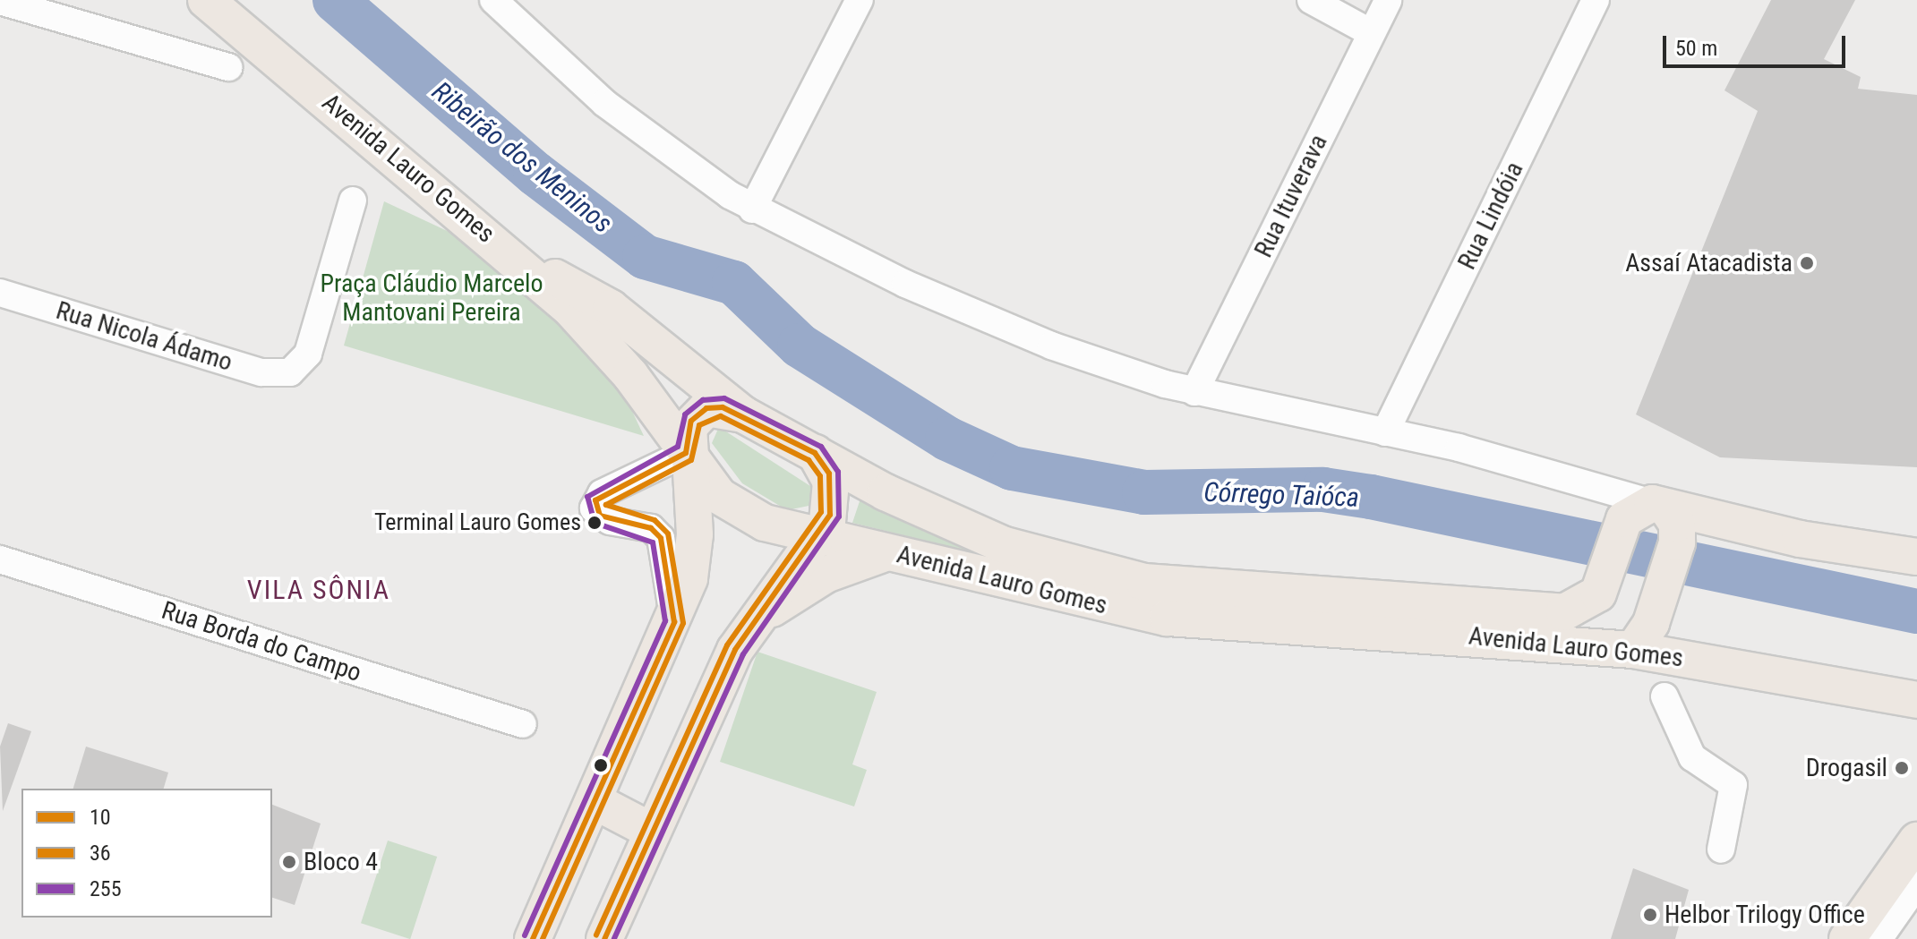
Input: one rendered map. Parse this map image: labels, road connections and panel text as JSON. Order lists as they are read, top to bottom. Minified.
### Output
{"streets":{"main road":["Avenida Lauro Gomes"],"street":["Rua Ituverava","Rua Lindóia","Rua Nicola Ádamo","Rua Borda do Campo"]},"districts":["VILA SÔNIA"],"water":["Ribeirão dos Meninos","Córrego Taióca"],"parks":["Praça Cláudio Marcelo Mantovani Pereira"],"places":["Assaí Atacadista","Terminal Lauro Gomes","Drogasil","Bloco 4","Helbor Trilogy Office"],"lines":["transit line 255","transit line 10","transit line 36"],"legend":["10","36","255"],"scale_bar":"50 m"}
